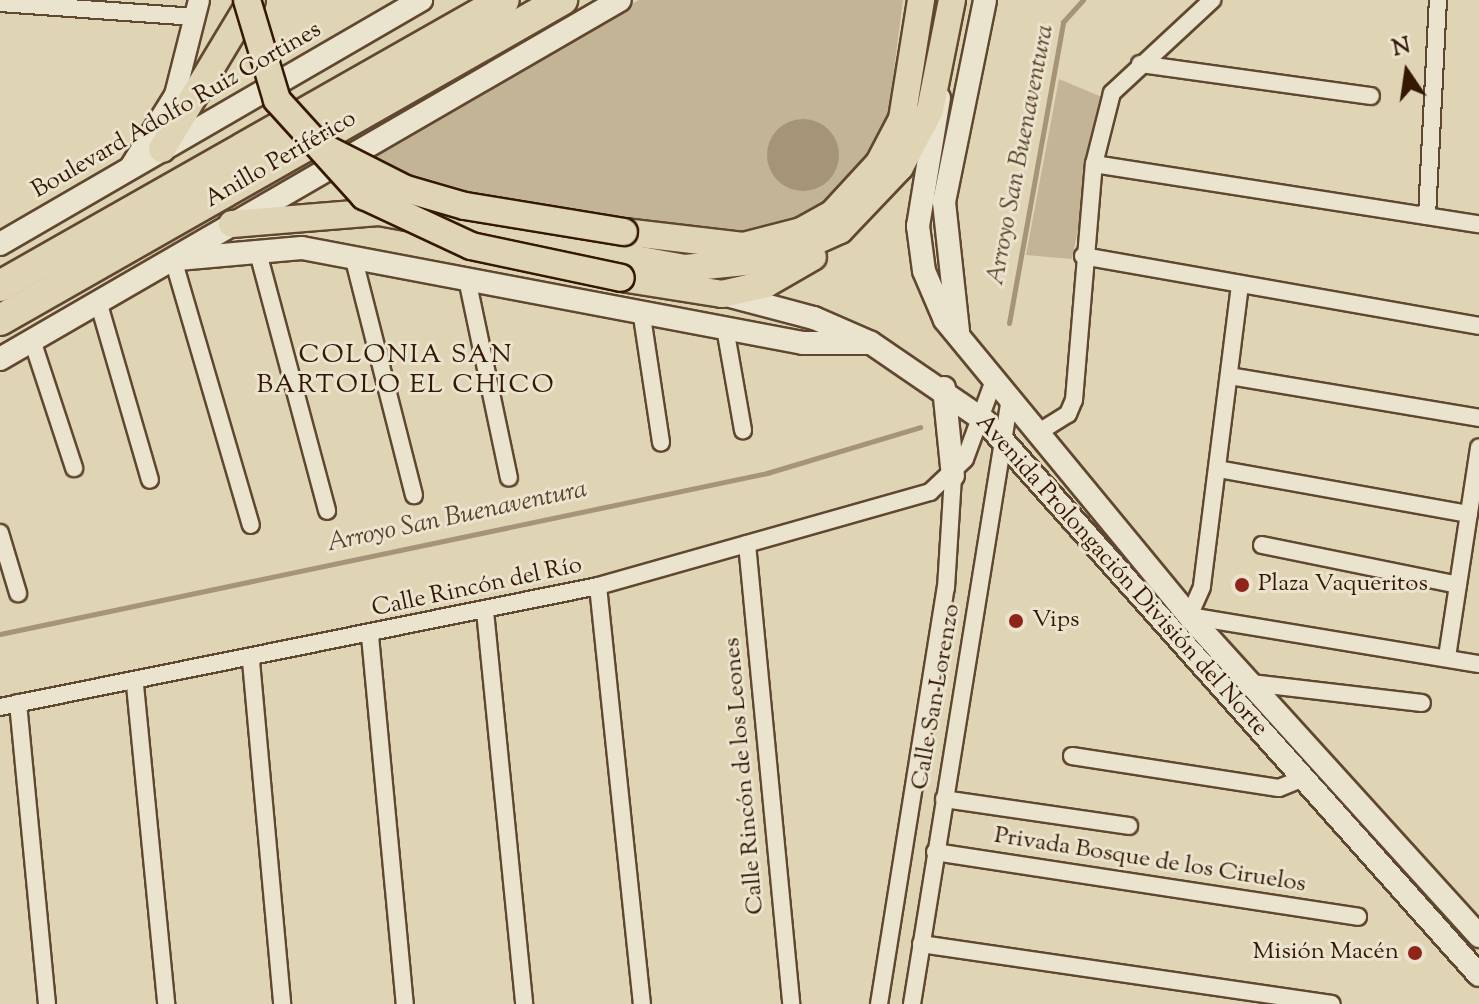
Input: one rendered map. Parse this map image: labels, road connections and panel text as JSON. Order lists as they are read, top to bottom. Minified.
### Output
{"streets":{"highway":["Anillo Periférico"],"main road":["Boulevard Adolfo Ruiz Cortines","Avenida Prolongación División del Norte"],"street":["Calle Rincón del Río","Calle San Lorenzo","Calle Rincón de los Leones","Privada Bosque de los Ciruelos"]},"crossings":[["Avenida Prolongación División del Norte","Calle San Lorenzo"],["Calle Rincón del Río","Calle San Lorenzo"],["Calle Rincón del Río","Calle Rincón de los Leones"],["Calle San Lorenzo","Privada Bosque de los Ciruelos"]],"districts":["COLONIA SAN BARTOLO EL CHICO"],"water":["Arroyo San Buenaventura"],"places":["Plaza Vaqueritos","Vips","Misión Macén"],"north":"top"}
